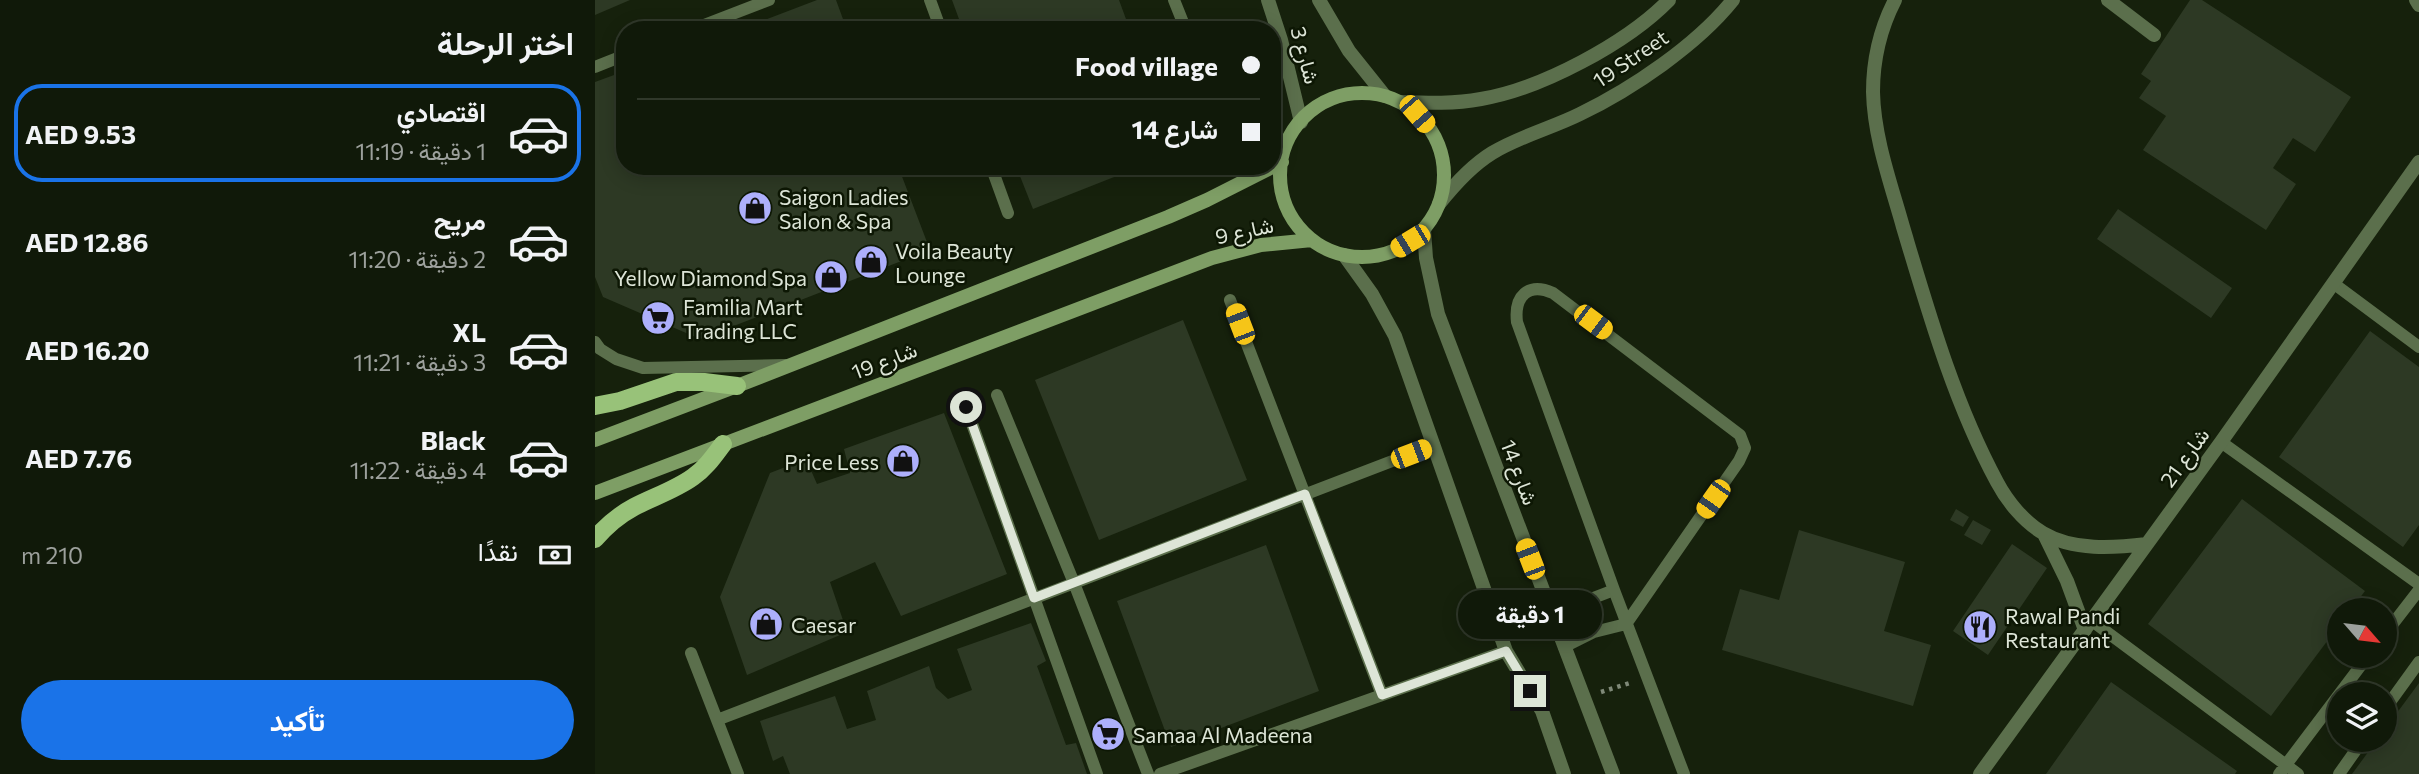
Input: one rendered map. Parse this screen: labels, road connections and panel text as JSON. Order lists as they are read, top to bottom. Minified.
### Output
{"streets":{"street":["شارع 3","19 Street","شارع 9","شارع 19","شارع 21","شارع 14"]},"crossings":[["شارع 3","19 Street"],["شارع 3","شارع 9"],["شارع 3","شارع 14"],["19 Street","شارع 9"],["19 Street","شارع 14"],["شارع 9","شارع 19"],["شارع 9","شارع 14"]],"places":{"shop":["Saigon Ladies Salon & Spa","Voila Beauty Lounge","Yellow Diamond Spa","Price Less","Caesar"],"supermarket":["Familia Mart Trading LLC","Samaa Al Madeena"],"restaurant":["Rawal Pandi Restaurant"]},"north":"bottom right","page":{"heading":"اختر الرحلة","banner":["Food village","شارع 14"],"list":[{"name":"اقتصادي","note":"1 دقيقة · 11:19","value":"AED 9.53"},{"name":"مريح","note":"2 دقيقة · 11:20","value":"AED 12.86"},{"name":"XL","note":"3 دقيقة · 11:21","value":"AED 16.20"},{"name":"Black","note":"4 دقيقة · 11:22","value":"AED 7.76"}],"pay":["نقدًا","210 m"],"bubble":"1 دقيقة","buttons":"تأكيد"}}
